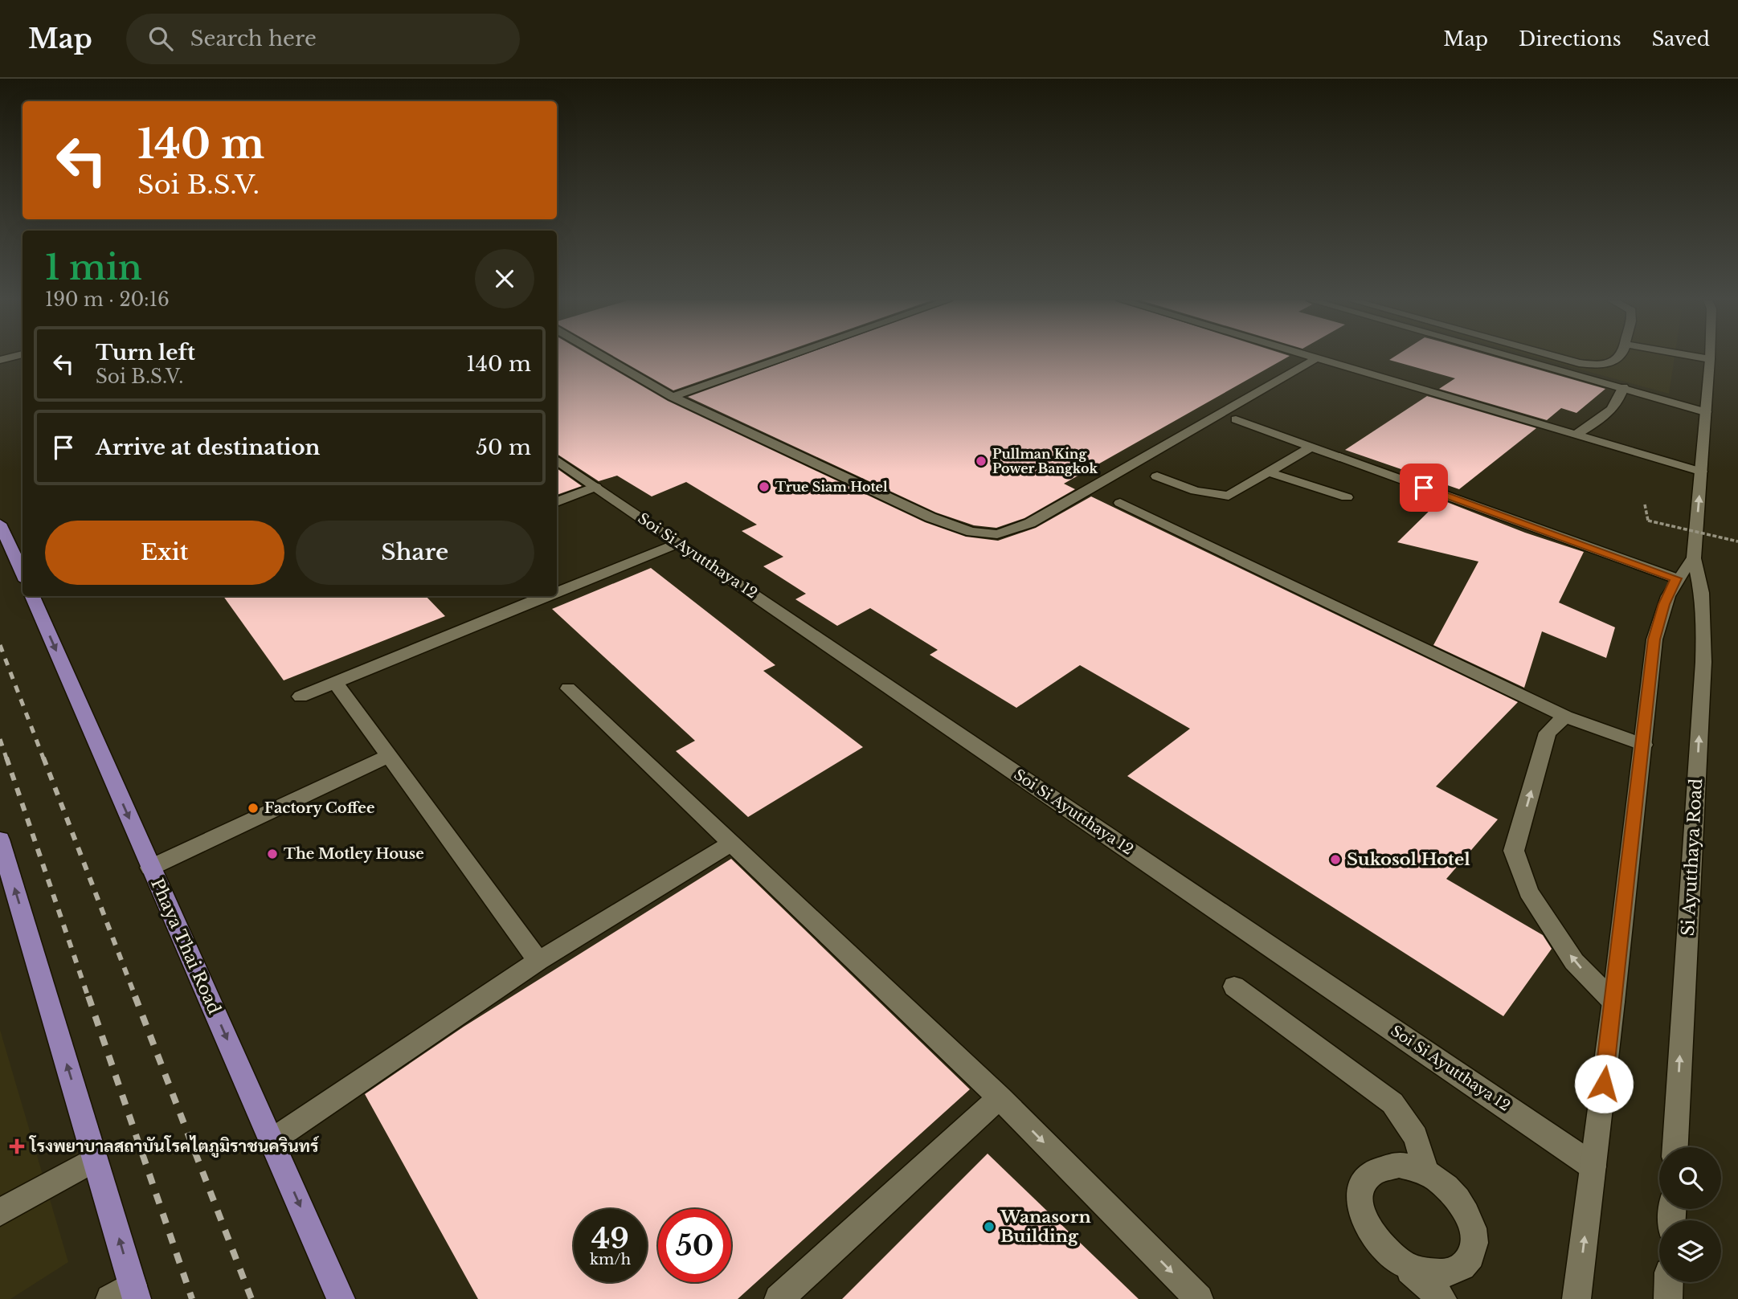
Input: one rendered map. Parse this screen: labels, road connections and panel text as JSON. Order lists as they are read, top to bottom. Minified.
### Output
{"streets":{"main road":["Soi Si Ayutthaya 12","Si Ayutthaya Road","Phaya Thai Road"]},"one_way":["Phaya Thai Road"],"places":{"other":["Pullman King Power Bangkok","True Siam Hotel","Factory Coffee","The Motley House","Sukosol Hotel","Wanasorn Building"],"health":["โรงพยาบาลสถาบันโรคไตภูมิราชนครินทร์"]},"page":{"header":"Map","search":"Search here","nav":["Map","Directions","Saved"],"turn":["140 m","Soi B.S.V."],"heading":["1 min","190 m · 20:16"],"list":[{"name":"Turn left","note":"Soi B.S.V.","value":"140 m"},{"name":"Arrive at destination","value":"50 m"}],"buttons":["Exit","Share"],"speed":"49 km/h","limit":"50"}}
